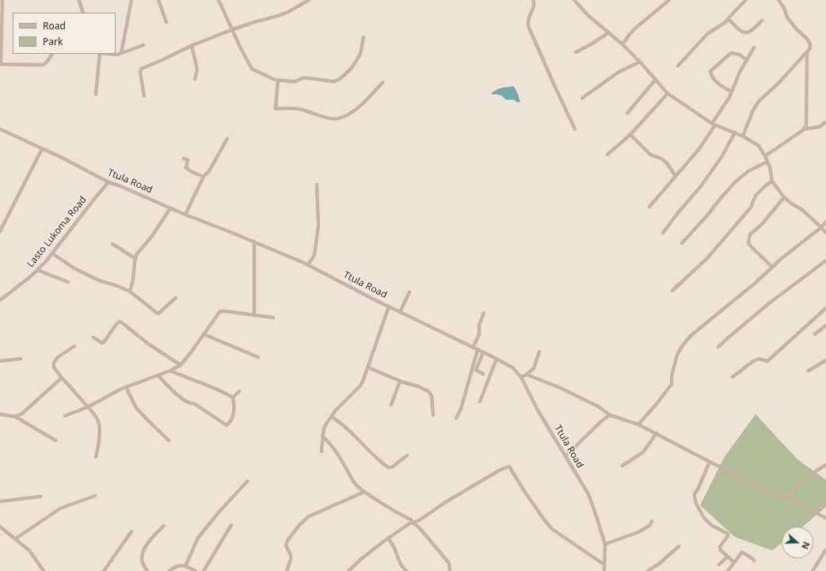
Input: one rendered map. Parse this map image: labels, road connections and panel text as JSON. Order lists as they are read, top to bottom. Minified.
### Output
{"streets":{"street":["Ttula Road","Lasto Lukoma Road"]},"crossings":[["Ttula Road","Lasto Lukoma Road"]],"legend":["Road","Park"],"north":"right"}
